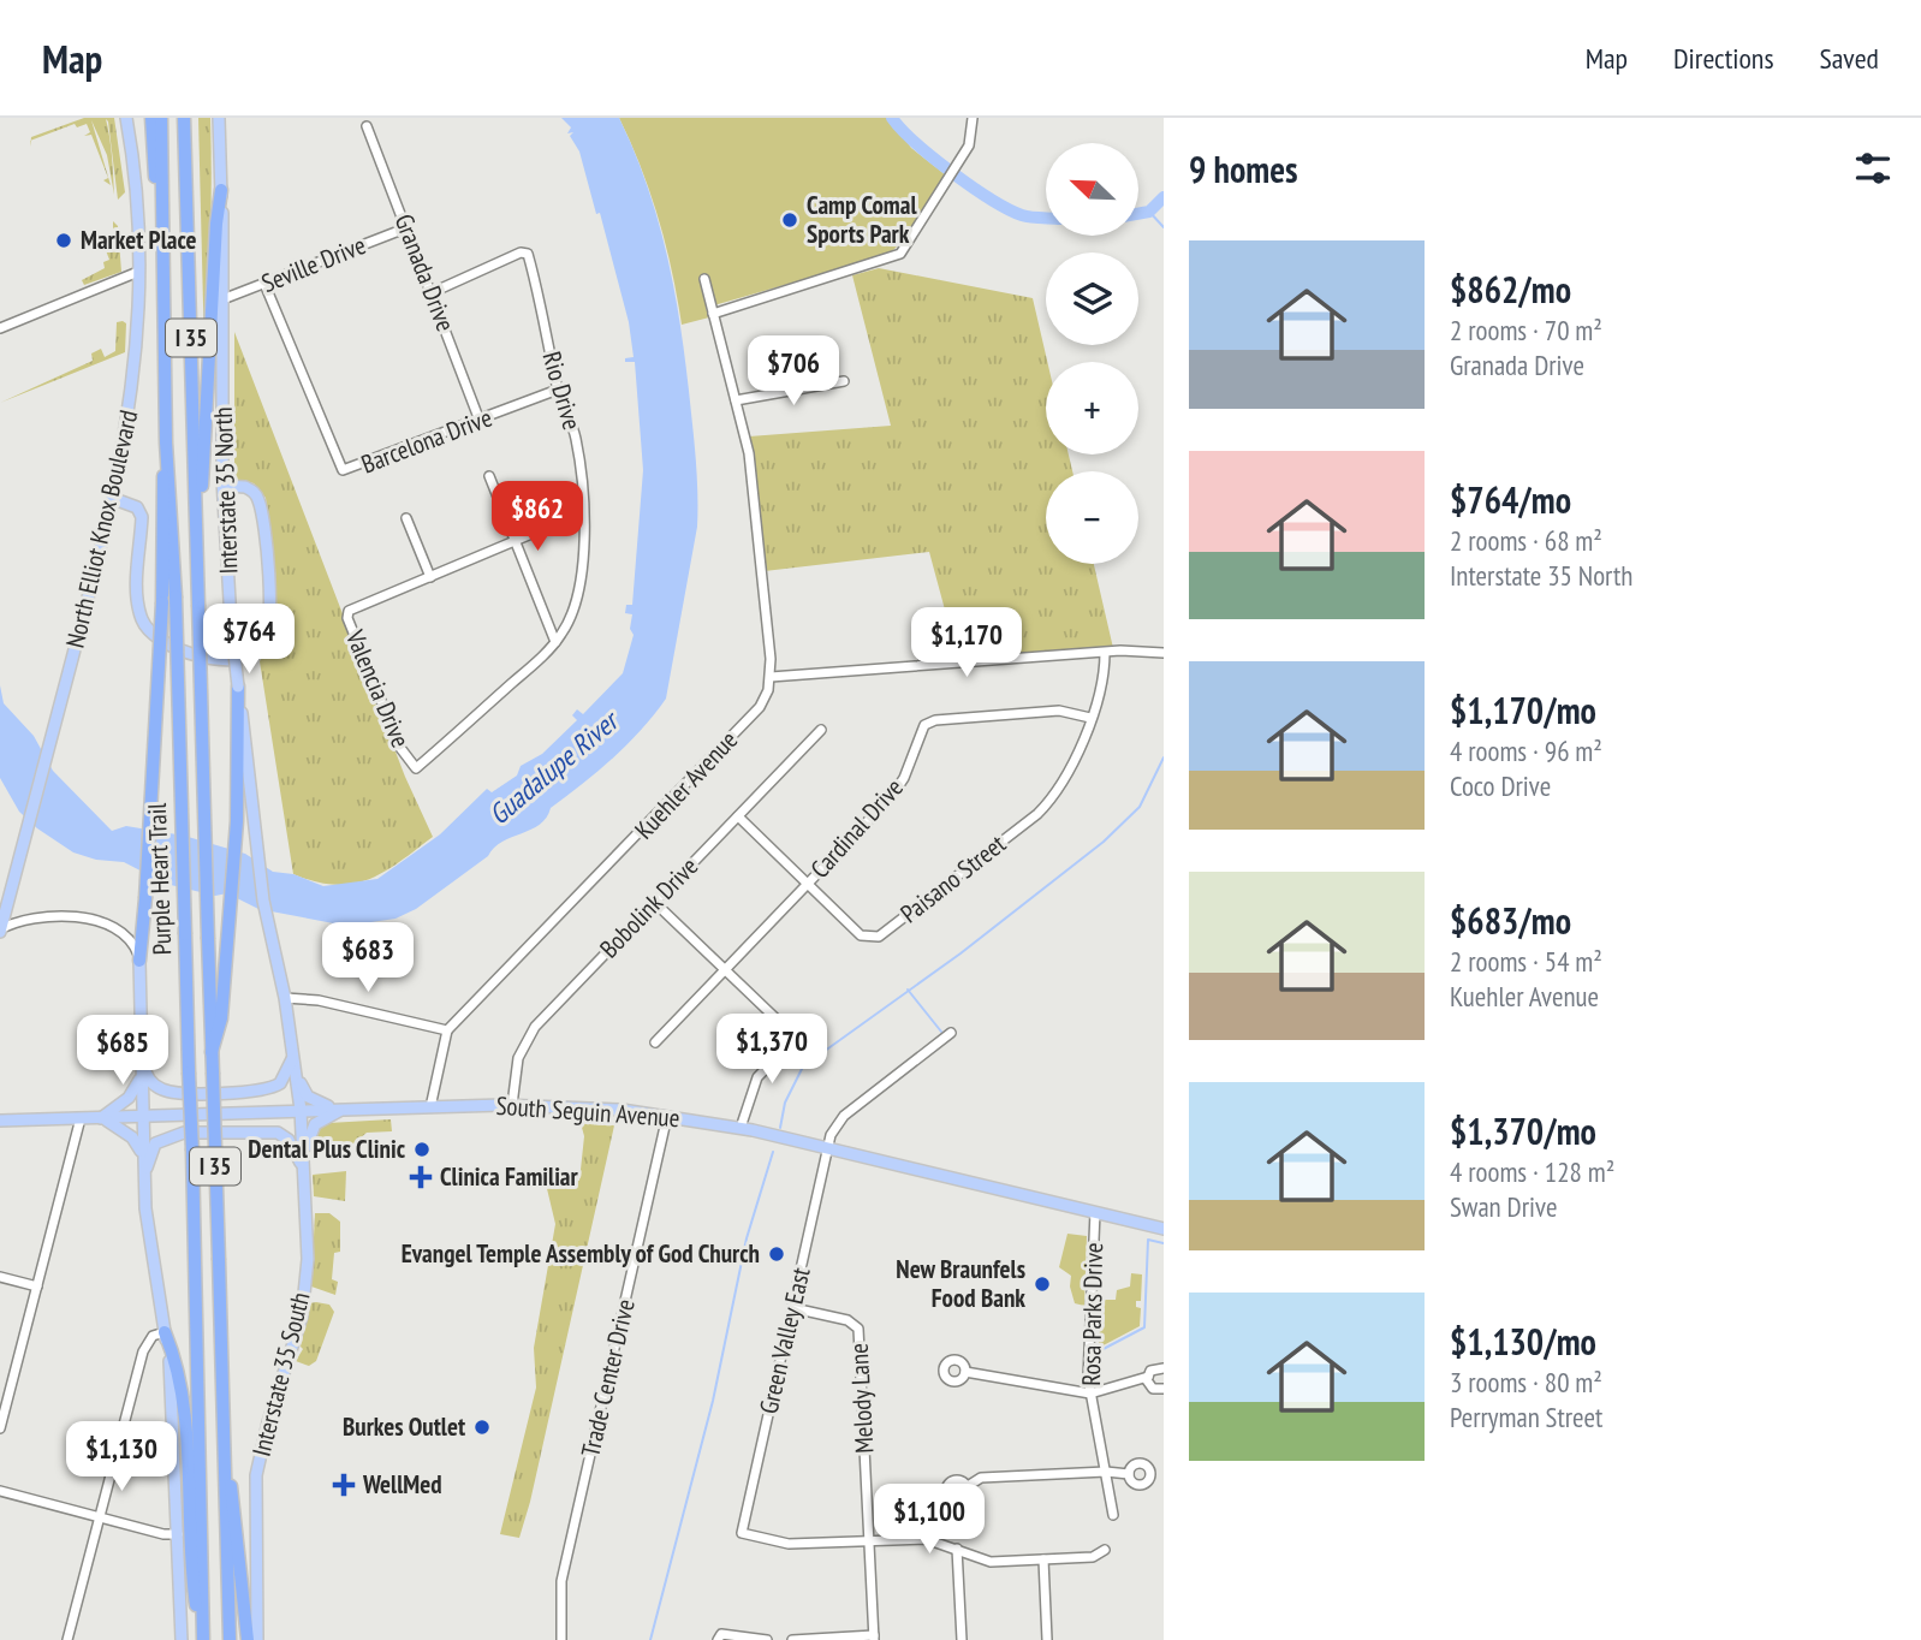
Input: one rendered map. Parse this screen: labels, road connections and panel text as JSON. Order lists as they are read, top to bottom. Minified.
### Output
{"streets":{"highway":["I 35","Purple Heart Trail"],"main road":["Interstate 35 North","North Elliot Knox Boulevard","South Seguin Avenue","Interstate 35 South"],"street":["Seville Drive","Granada Drive","Rio Drive","Barcelona Drive","Valencia Drive","Kuehler Avenue","Cardinal Drive","Paisano Street","Bobolink Drive","Rosa Parks Drive","Green Valley East","Trade Center Drive","Melody Lane"]},"crossings":[["Seville Drive","Granada Drive"],["Seville Drive","Barcelona Drive"],["Seville Drive","Interstate 35 North"],["Granada Drive","Rio Drive"],["Granada Drive","Barcelona Drive"],["I 35","Purple Heart Trail"],["Rio Drive","Barcelona Drive"],["Rio Drive","Valencia Drive"],["Interstate 35 North","South Seguin Avenue"],["Interstate 35 North","Interstate 35 South"],["Cardinal Drive","Paisano Street"],["Paisano Street","Bobolink Drive"],["Bobolink Drive","South Seguin Avenue"],["South Seguin Avenue","Rosa Parks Drive"],["South Seguin Avenue","Green Valley East"],["South Seguin Avenue","Interstate 35 South"],["South Seguin Avenue","Trade Center Drive"],["Green Valley East","Melody Lane"]],"water":["Guadalupe River"],"places":{"other":["Camp Comal Sports Park","Market Place","Dental Plus Clinic","Evangel Temple Assembly of God Church","New Braunfels Food Bank","Burkes Outlet"],"health":["Clinica Familiar","WellMed"]},"north":"top left","page":{"header":"Map","nav":["Map","Directions","Saved"],"heading":"9 homes","map_buttons":["+","−"],"list":[{"name":"$862/mo","note":"2 rooms · 70 m² · Granada Drive"},{"name":"$764/mo","note":"2 rooms · 68 m² · Interstate 35 North"},{"name":"$1,170/mo","note":"4 rooms · 96 m² · Coco Drive"},{"name":"$683/mo","note":"2 rooms · 54 m² · Kuehler Avenue"},{"name":"$1,370/mo","note":"4 rooms · 128 m² · Swan Drive"},{"name":"$1,130/mo","note":"3 rooms · 80 m² · Perryman Street"}],"price":["$706","$862","$764","$1,170","$683","$1,370","$685","$1,130","$1,100"]}}
